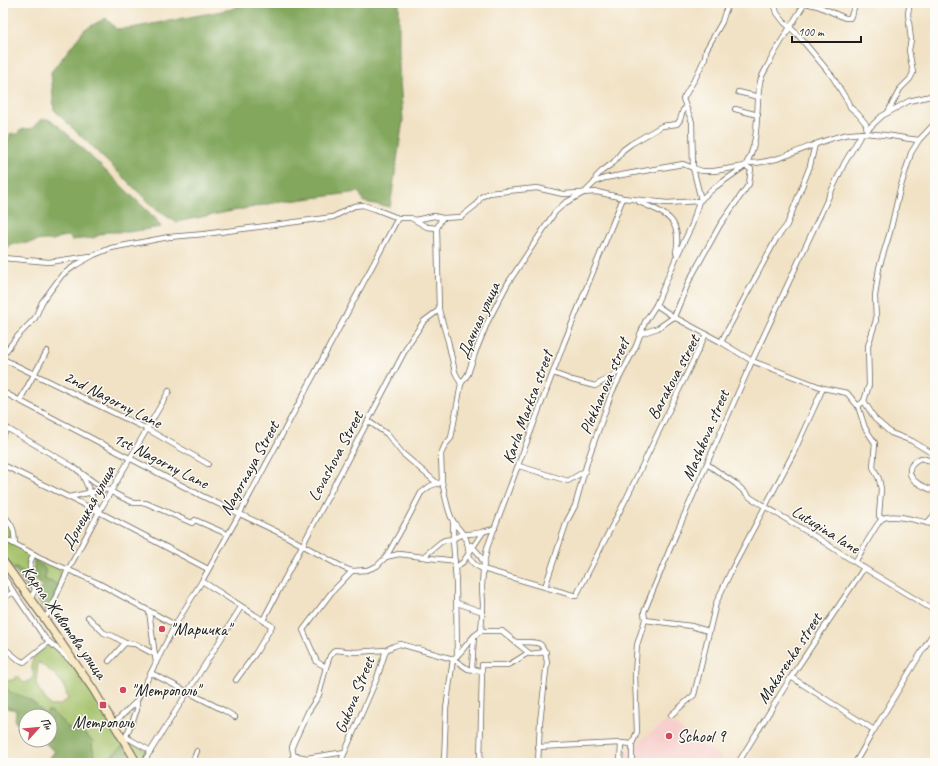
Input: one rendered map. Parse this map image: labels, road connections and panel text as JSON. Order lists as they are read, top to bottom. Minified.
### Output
{"streets":{"main road":["Карпа Животова улица"],"street":["Дачная улица","Barakova street","Plekhanova street","2nd Nagorny Lane","Karla Marksa street","Mashkova street","Levashova Street","1st Nagorny Lane","Nagornaya Street","Донецкая улица","Lutugina lane","Makarenka street","Gukova Street"]},"crossings":[["Barakova street","Plekhanova street"],["2nd Nagorny Lane","Донецкая улица"],["Mashkova street","Lutugina lane"],["Levashova Street","1st Nagorny Lane"],["1st Nagorny Lane","Nagornaya Street"],["1st Nagorny Lane","Донецкая улица"],["Nagornaya Street","Карпа Животова улица"],["Донецкая улица","Карпа Животова улица"],["Lutugina lane","Makarenka street"]],"places":{"other":["\"Маричка\"","\"Метрополь\"","School 9"],"transit":["Метрополь"]},"scale_bar":"100 m","north":"top right"}
